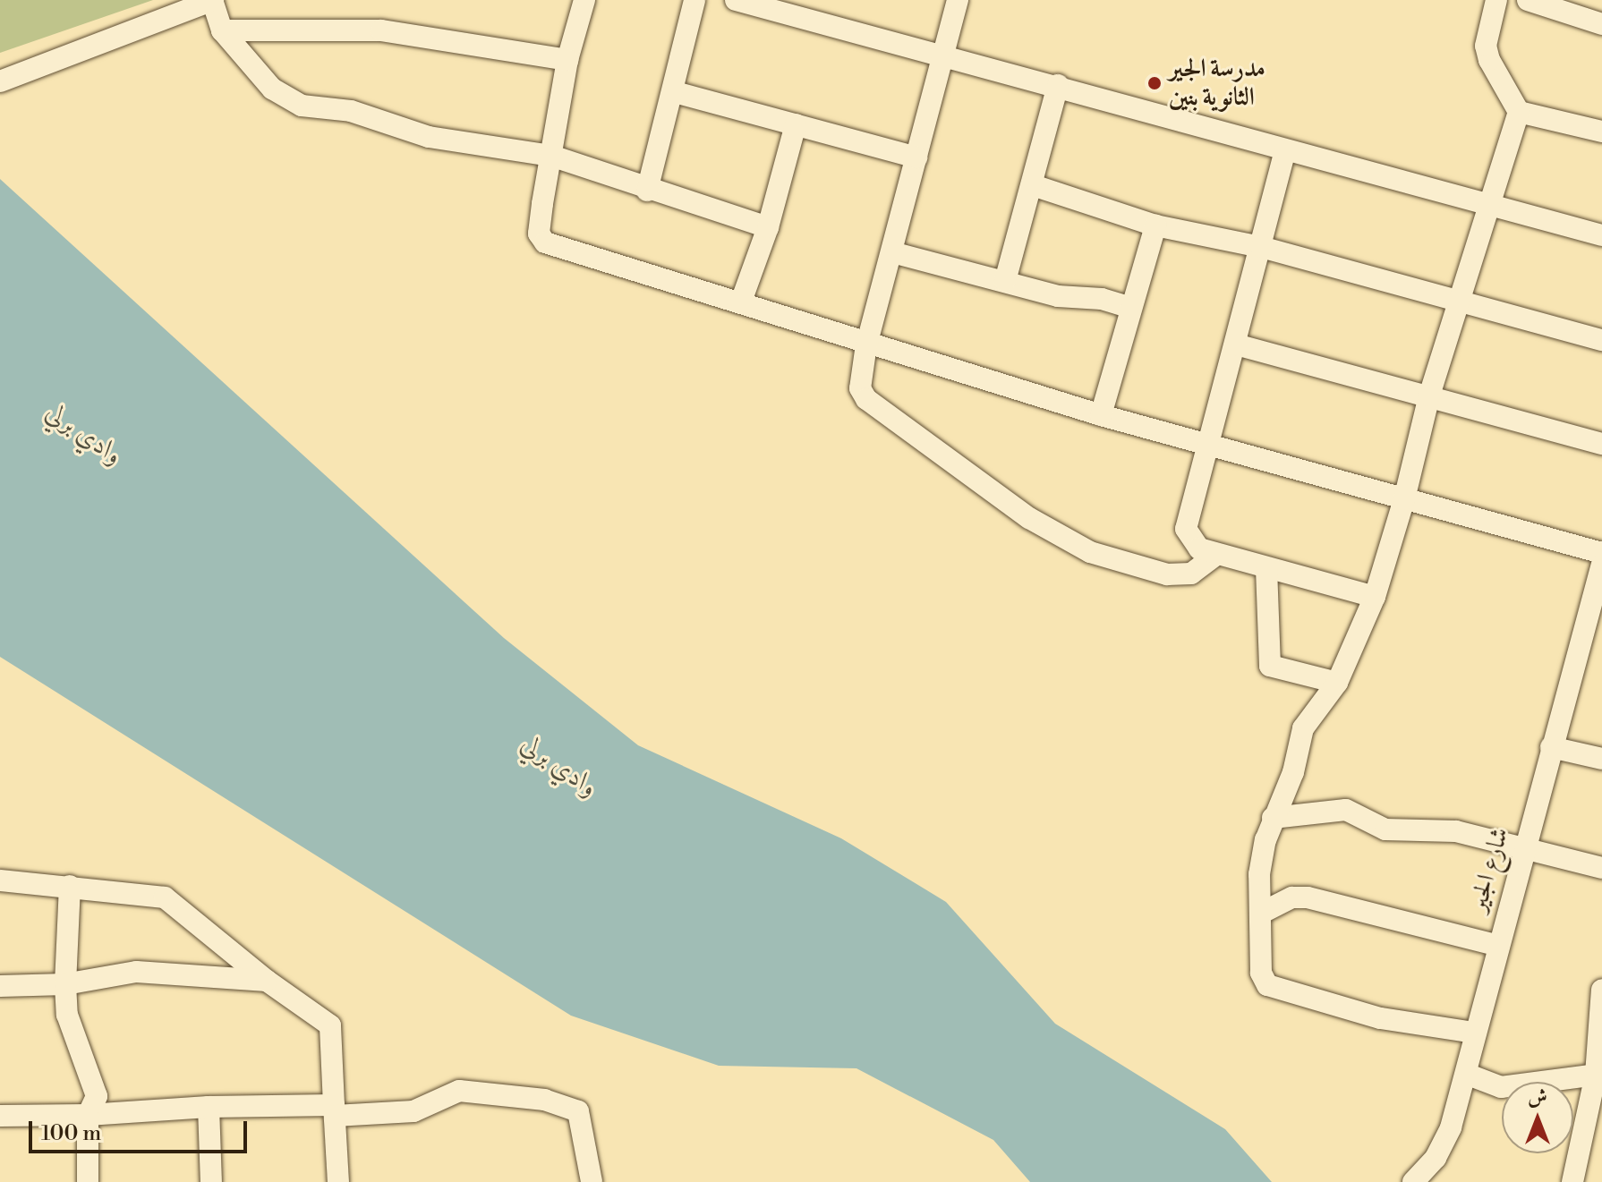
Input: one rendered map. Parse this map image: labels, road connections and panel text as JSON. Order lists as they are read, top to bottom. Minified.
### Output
{"streets":{"street":["شارع الجير"]},"water":["وادي برلي"],"places":["مدرسة الجير الثانوية بنين"],"scale_bar":"100 m","north":"top"}
